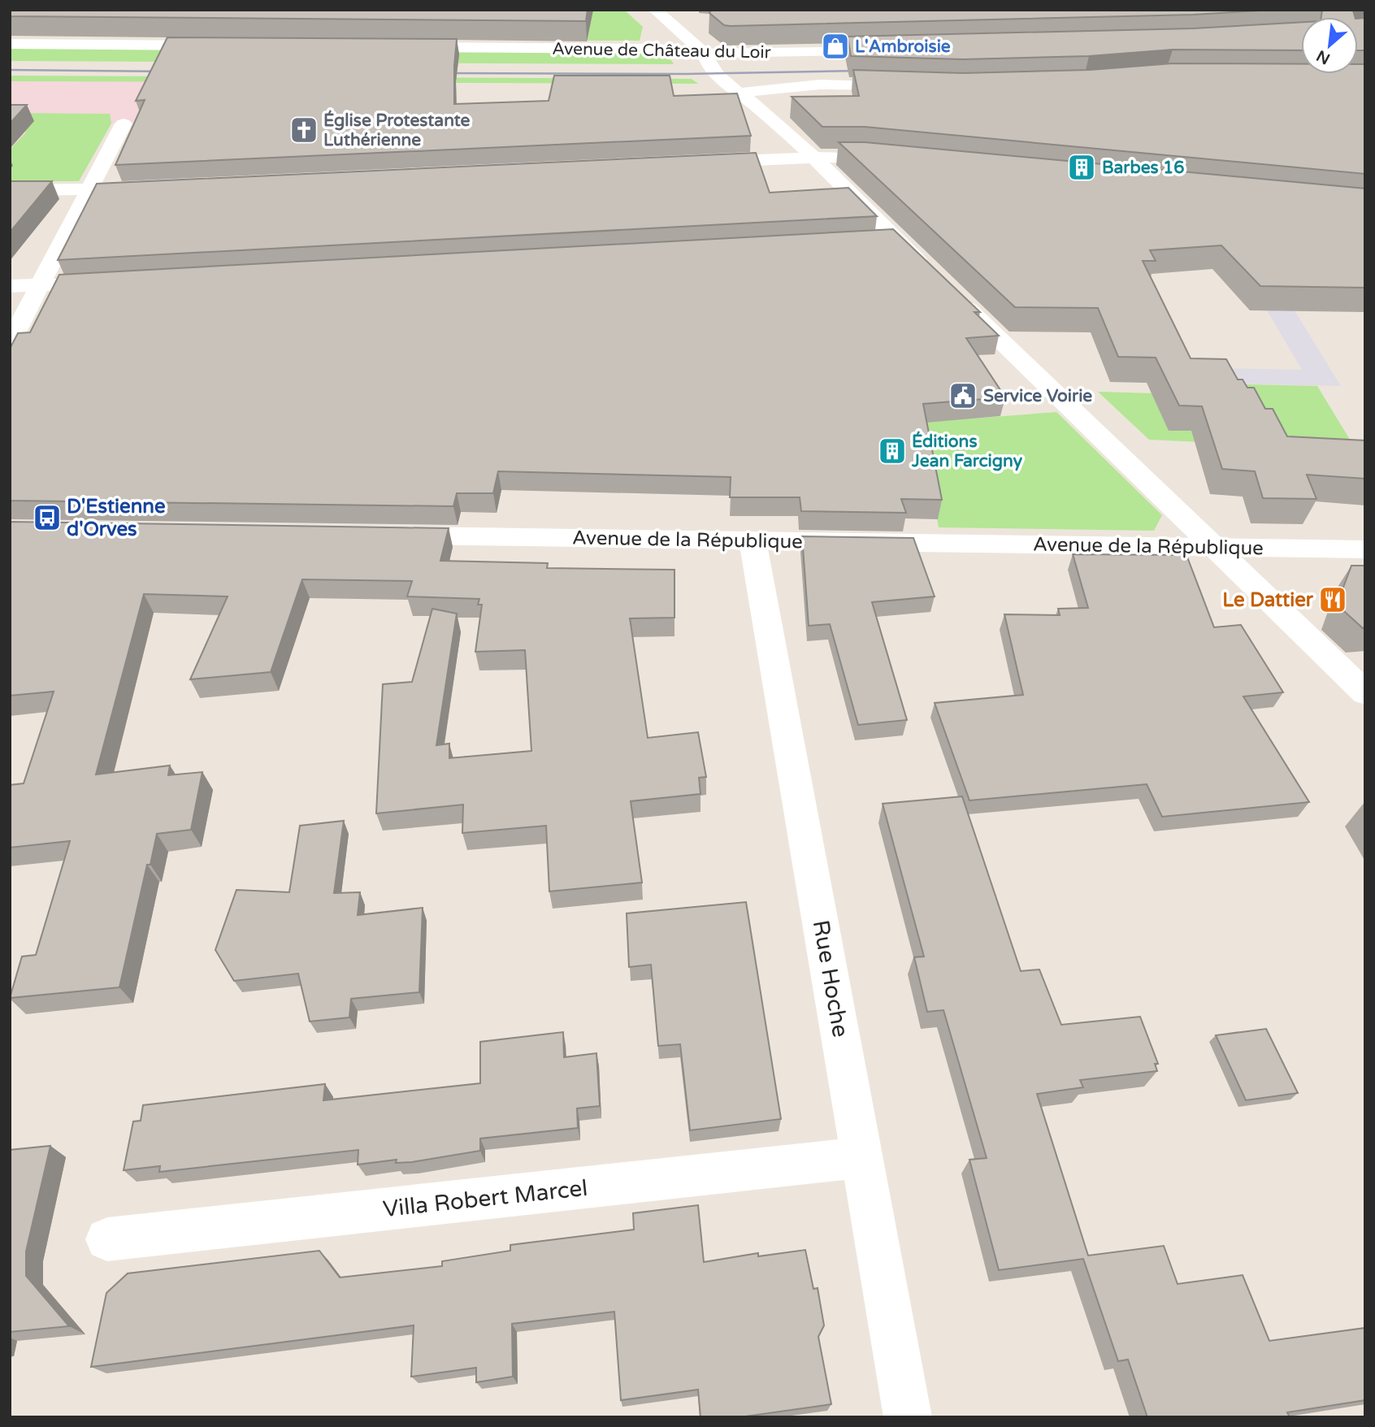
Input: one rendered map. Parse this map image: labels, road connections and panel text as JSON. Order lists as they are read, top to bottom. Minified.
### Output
{"streets":{"street":["Avenue de Château du Loir","Avenue de la République","Rue Hoche","Villa Robert Marcel"]},"crossings":[["Avenue de la République","Rue Hoche"],["Rue Hoche","Villa Robert Marcel"]],"places":{"shop":["L'Ambroisie"],"church":["Église Protestante Luthérienne"],"building":["Barbes 16","Éditions Jean Farcigny"],"public building":["Service Voirie"],"bus stop":["D'Estienne d'Orves"],"restaurant":["Le Dattier"]},"north":"bottom left"}
